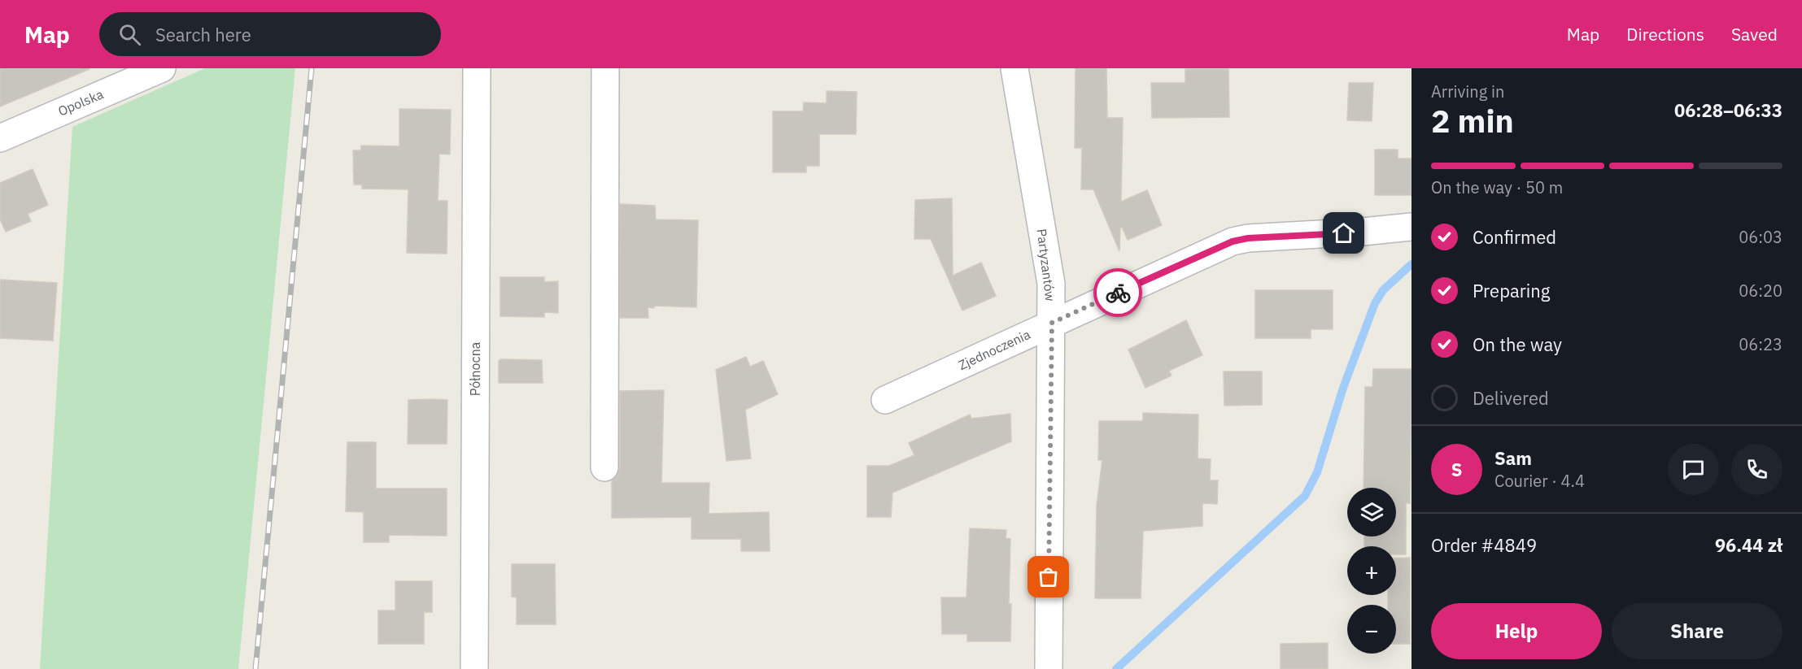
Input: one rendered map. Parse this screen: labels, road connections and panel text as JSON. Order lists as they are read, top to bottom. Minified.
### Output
{"streets":{"street":["Opolska","Partyzantów","Zjednoczenia","Północna"]},"crossings":[["Partyzantów","Zjednoczenia"]],"page":{"header":"Map","search":"Search here","nav":["Map","Directions","Saved"],"heading":["2 min","Arriving in","06:28–06:33"],"panel":["Sam","Courier · 4.4","Order #4849","96.44 zł"],"bar":"On the way · 50 m","list":[["Confirmed","06:03"],["Preparing","06:20"],["On the way","06:23"],"Delivered"],"round":"S","map_buttons":["+","−"],"buttons":["Help","Share"]}}
